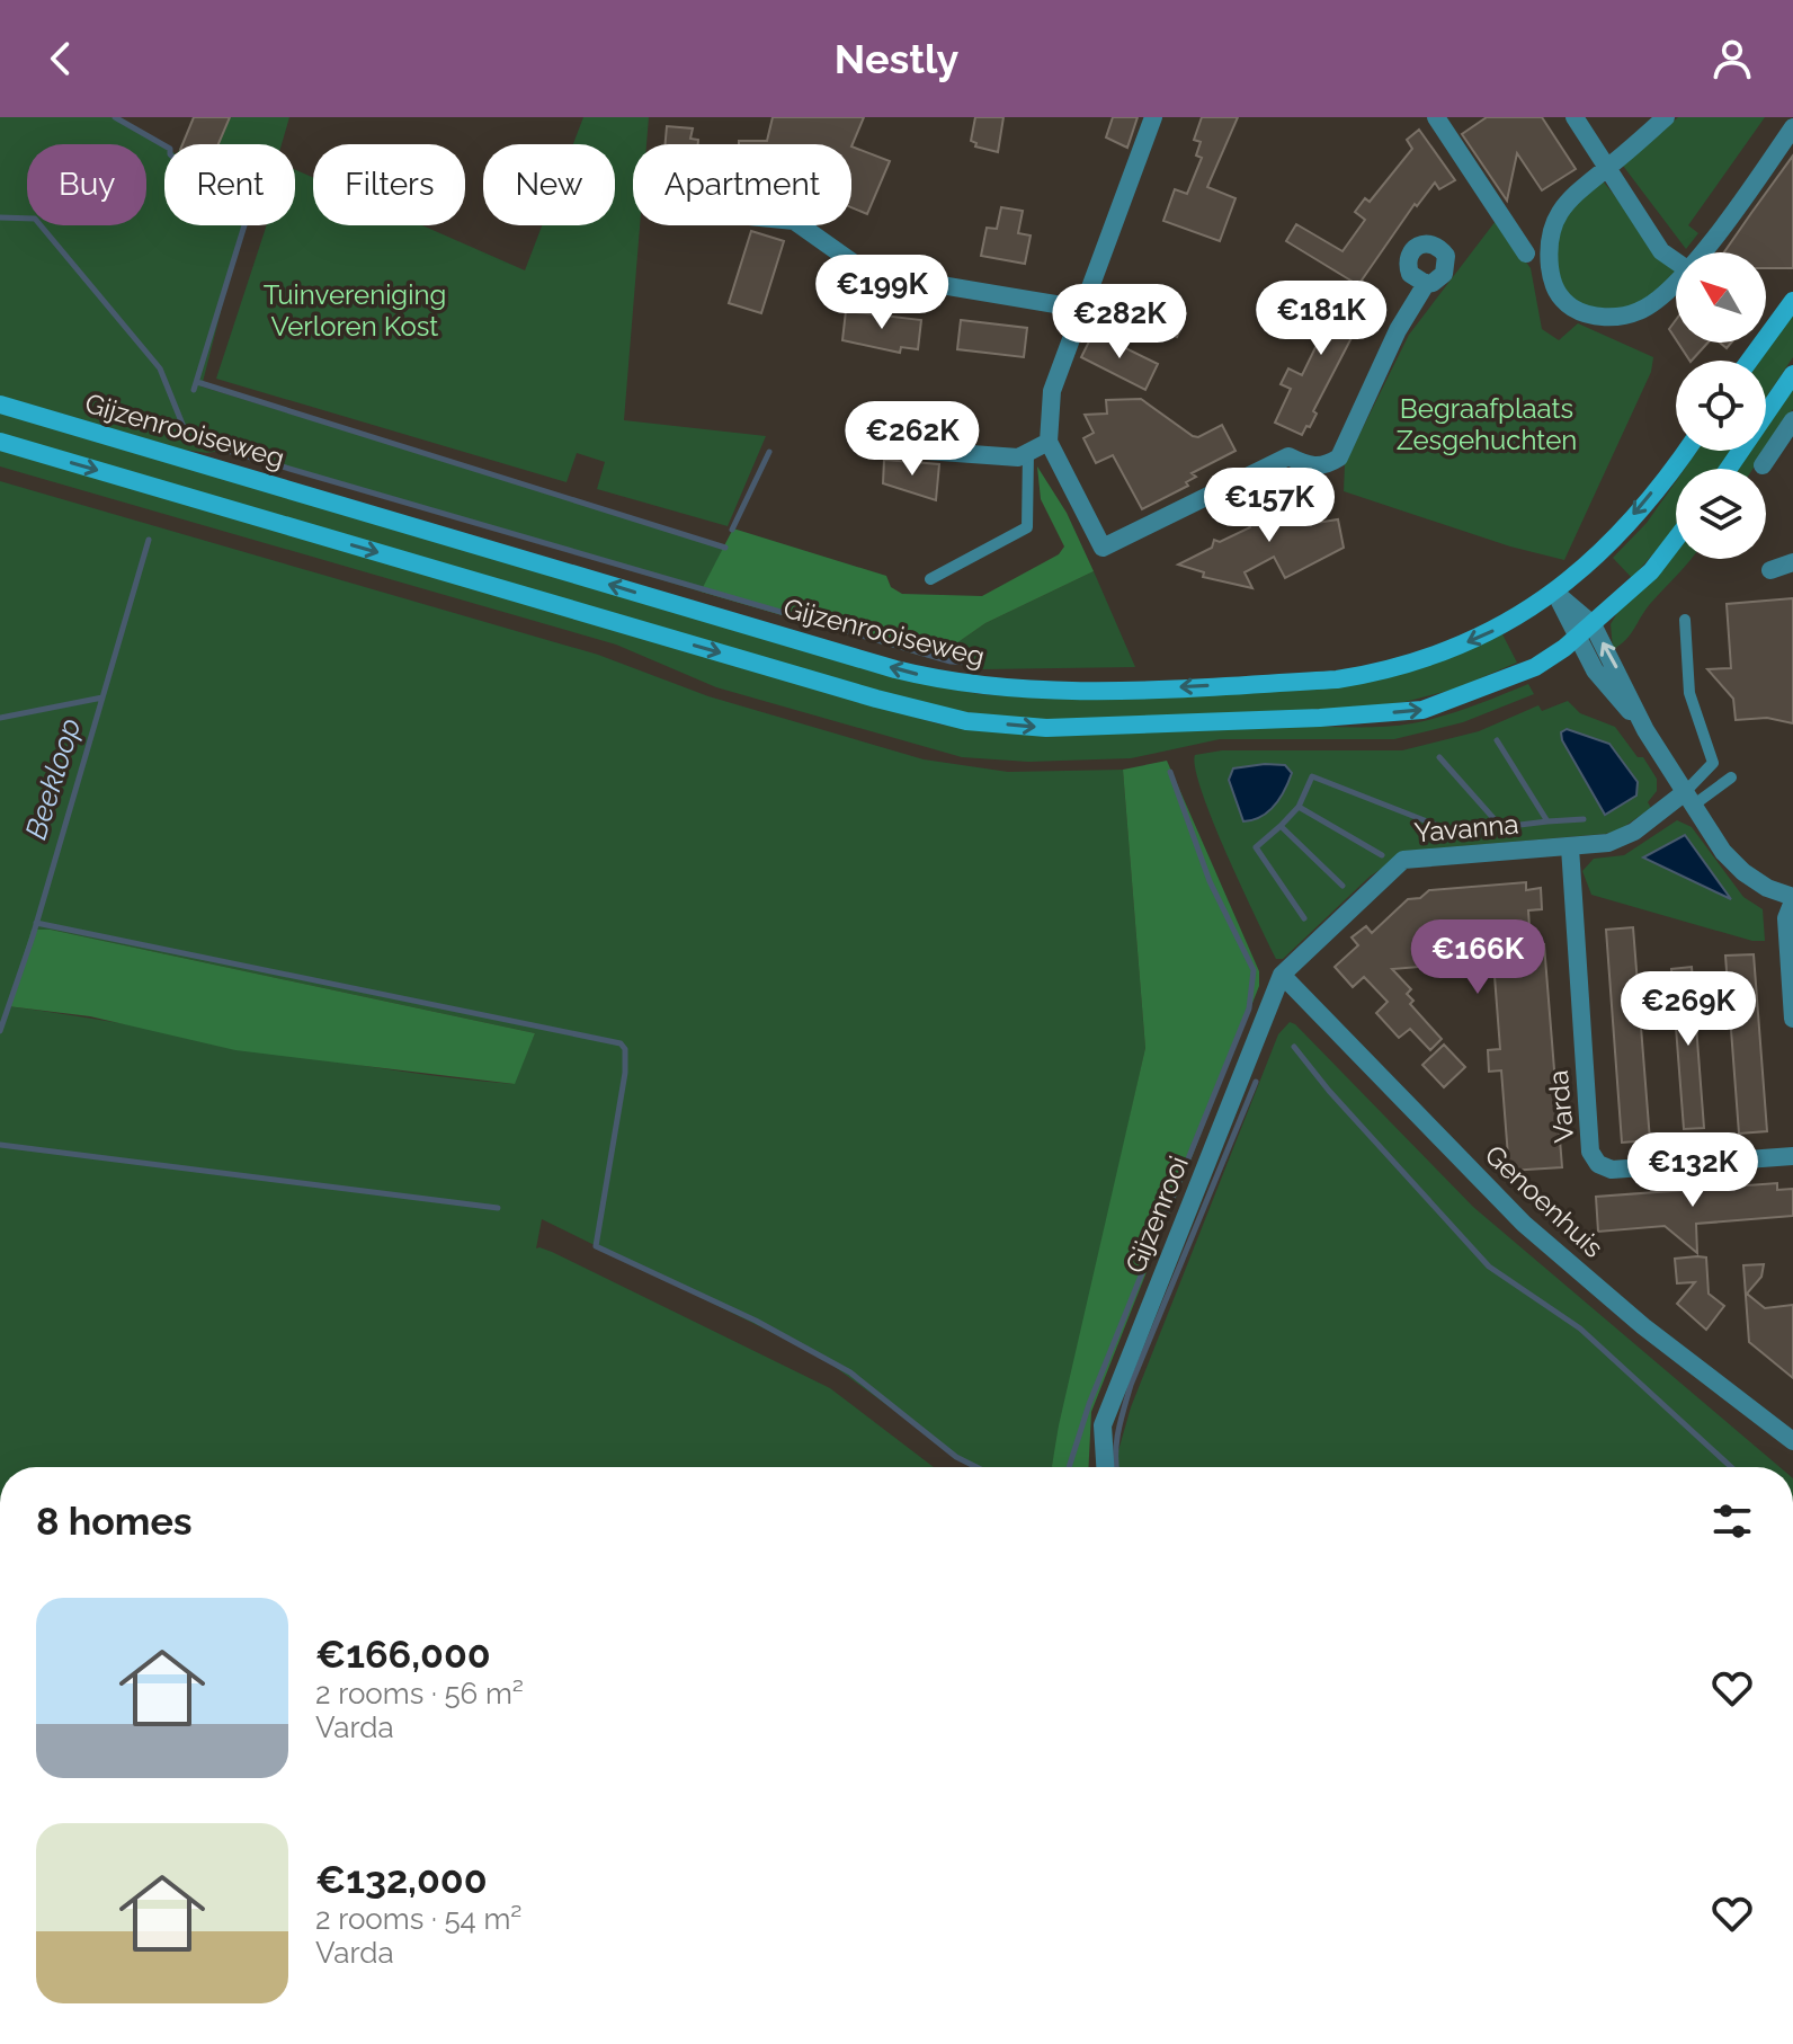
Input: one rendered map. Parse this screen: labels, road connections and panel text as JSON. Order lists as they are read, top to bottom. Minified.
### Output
{"streets":{"main road":["Gijzenrooiseweg"],"street":["Yavanna","Varda","Genoenhuis","Gijzenrooi"]},"crossings":[["Yavanna","Varda"],["Yavanna","Genoenhuis"],["Yavanna","Gijzenrooi"],["Genoenhuis","Gijzenrooi"]],"water":["Beekloop"],"parks":["Tuinvereniging Verloren Kost","Begraafplaats Zesgehuchten"],"north":"top left","page":{"header":"Nestly","chip":["Buy","Rent","Filters","New","Apartment"],"price":["€199K","€181K","€282K","€262K","€157K","€166K","€269K","€132K"],"heading":"8 homes","list":[{"name":"€166,000","note":"2 rooms · 56 m² · Varda"},{"name":"€132,000","note":"2 rooms · 54 m² · Varda"}]}}
